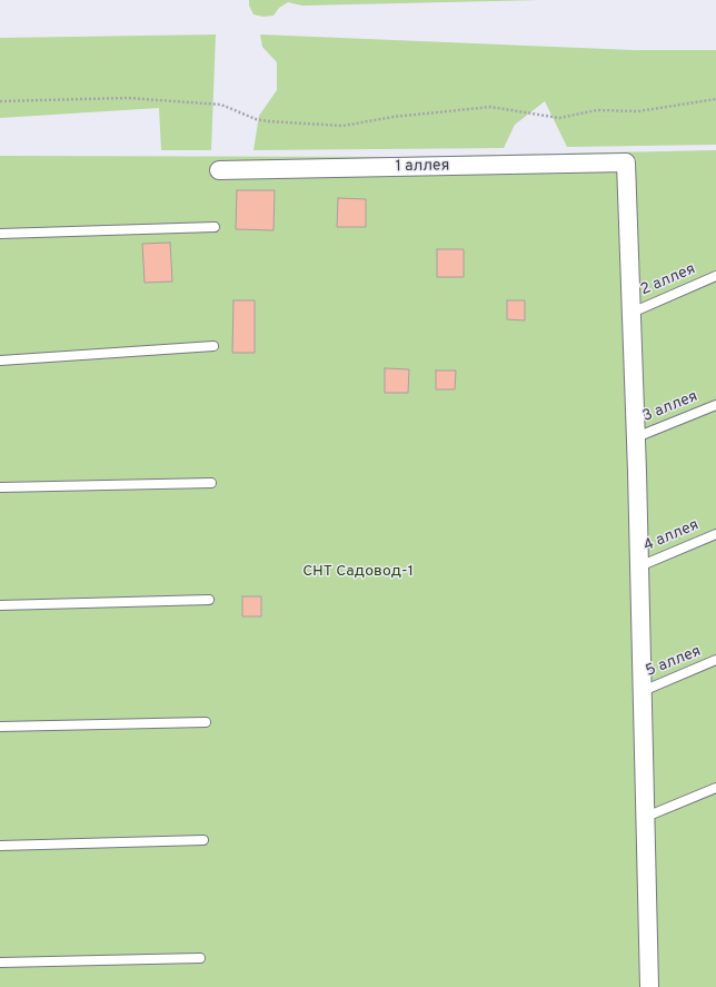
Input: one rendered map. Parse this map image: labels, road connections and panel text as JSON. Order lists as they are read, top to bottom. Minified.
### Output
{"streets":{"street":["1 аллея"],"lane":["2 аллея","3 аллея","4 аллея","5 аллея"]},"crossings":[["1 аллея","2 аллея"]],"parks":["СНТ Садовод-1"]}
